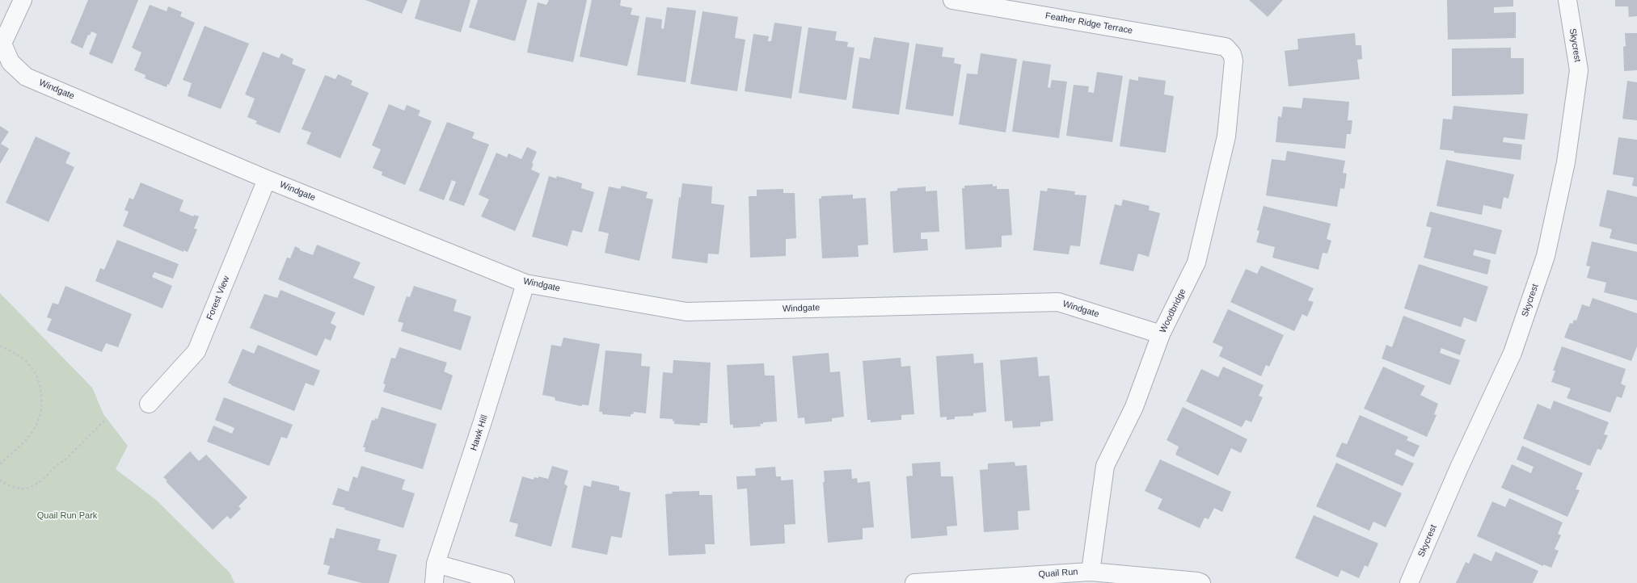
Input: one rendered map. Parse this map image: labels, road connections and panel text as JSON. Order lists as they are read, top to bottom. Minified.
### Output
{"streets":{"street":["Feather Ridge Terrace","Skycrest","Windgate","Forest View","Woodbridge","Hawk Hill","Quail Run"]},"crossings":[["Feather Ridge Terrace","Woodbridge"],["Windgate","Forest View"],["Windgate","Woodbridge"],["Windgate","Hawk Hill"],["Woodbridge","Quail Run"]],"parks":["Quail Run Park"]}
